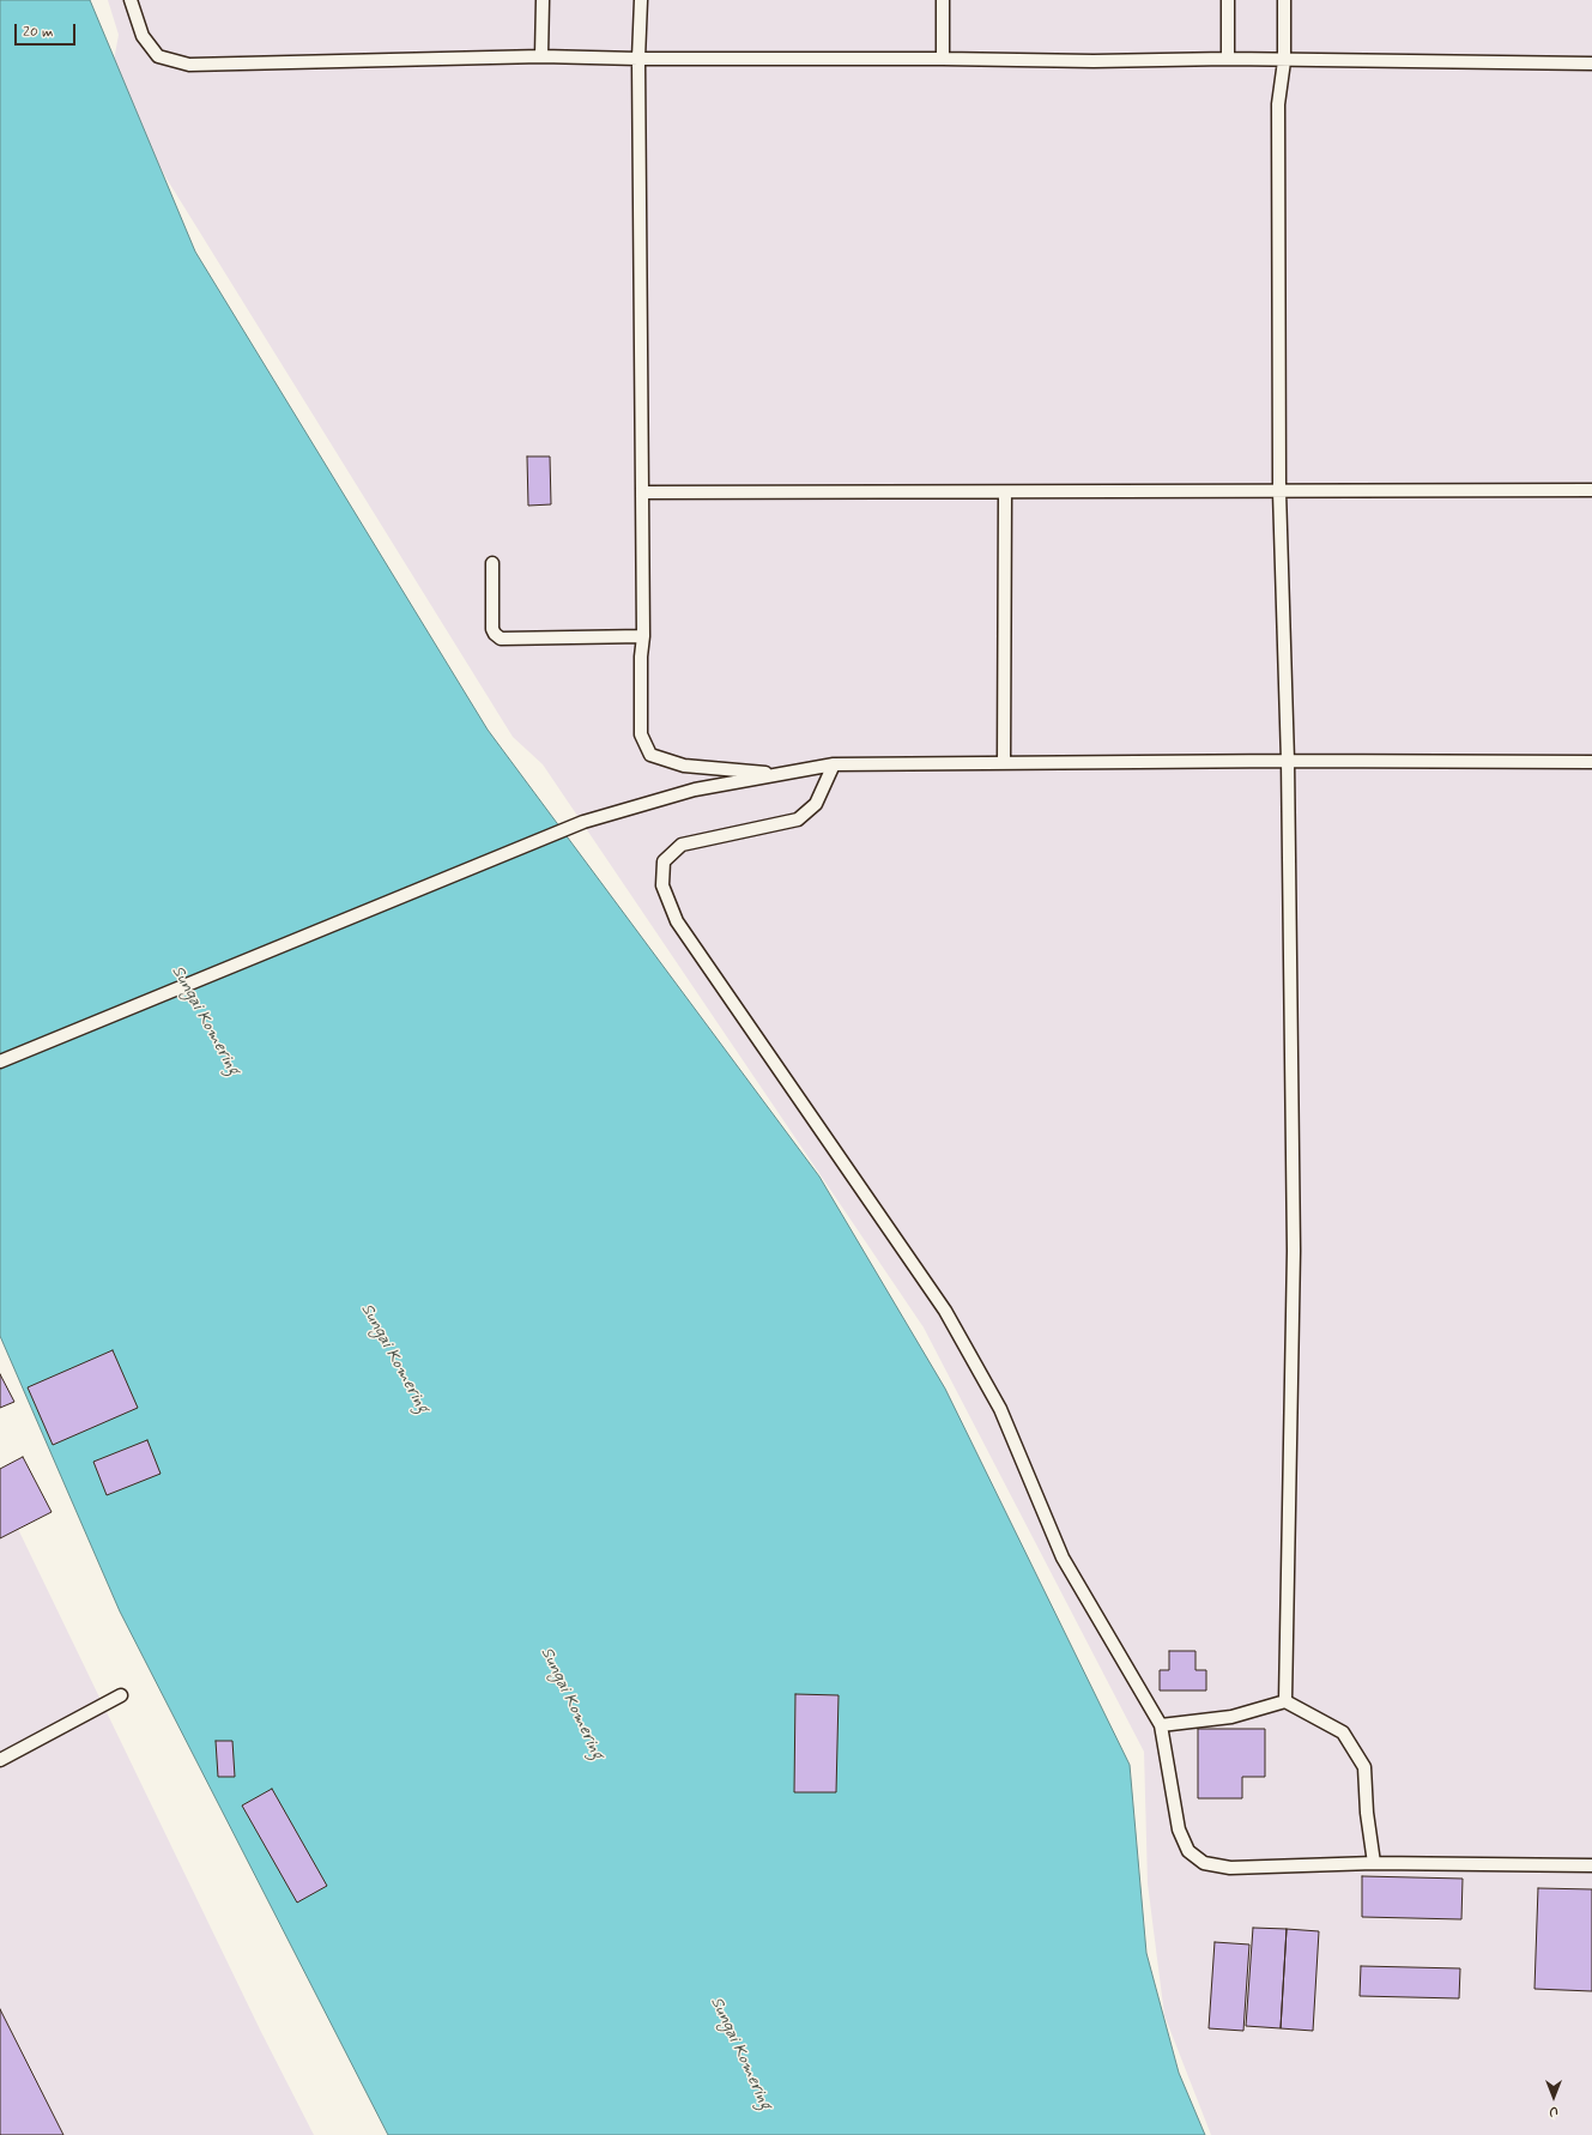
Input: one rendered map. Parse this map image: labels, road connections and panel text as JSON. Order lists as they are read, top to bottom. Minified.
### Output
{"water":["Sungai Komering"],"scale_bar":"20 m","north":"bottom"}
